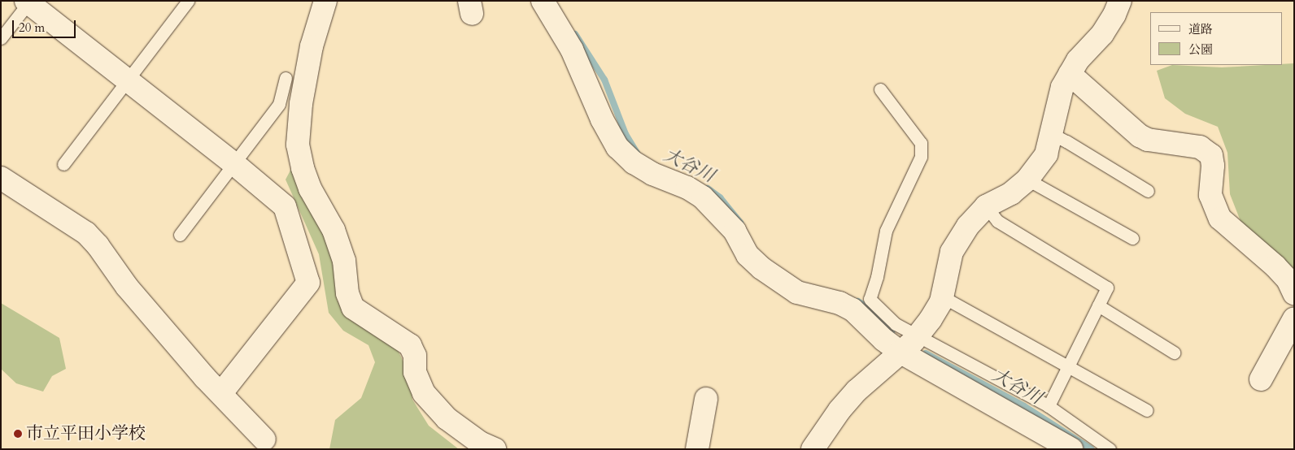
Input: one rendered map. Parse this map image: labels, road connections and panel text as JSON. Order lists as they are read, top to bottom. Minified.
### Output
{"water":["大谷川"],"places":["市立平田小学校"],"legend":["道路","公園"],"scale_bar":"20 m"}
